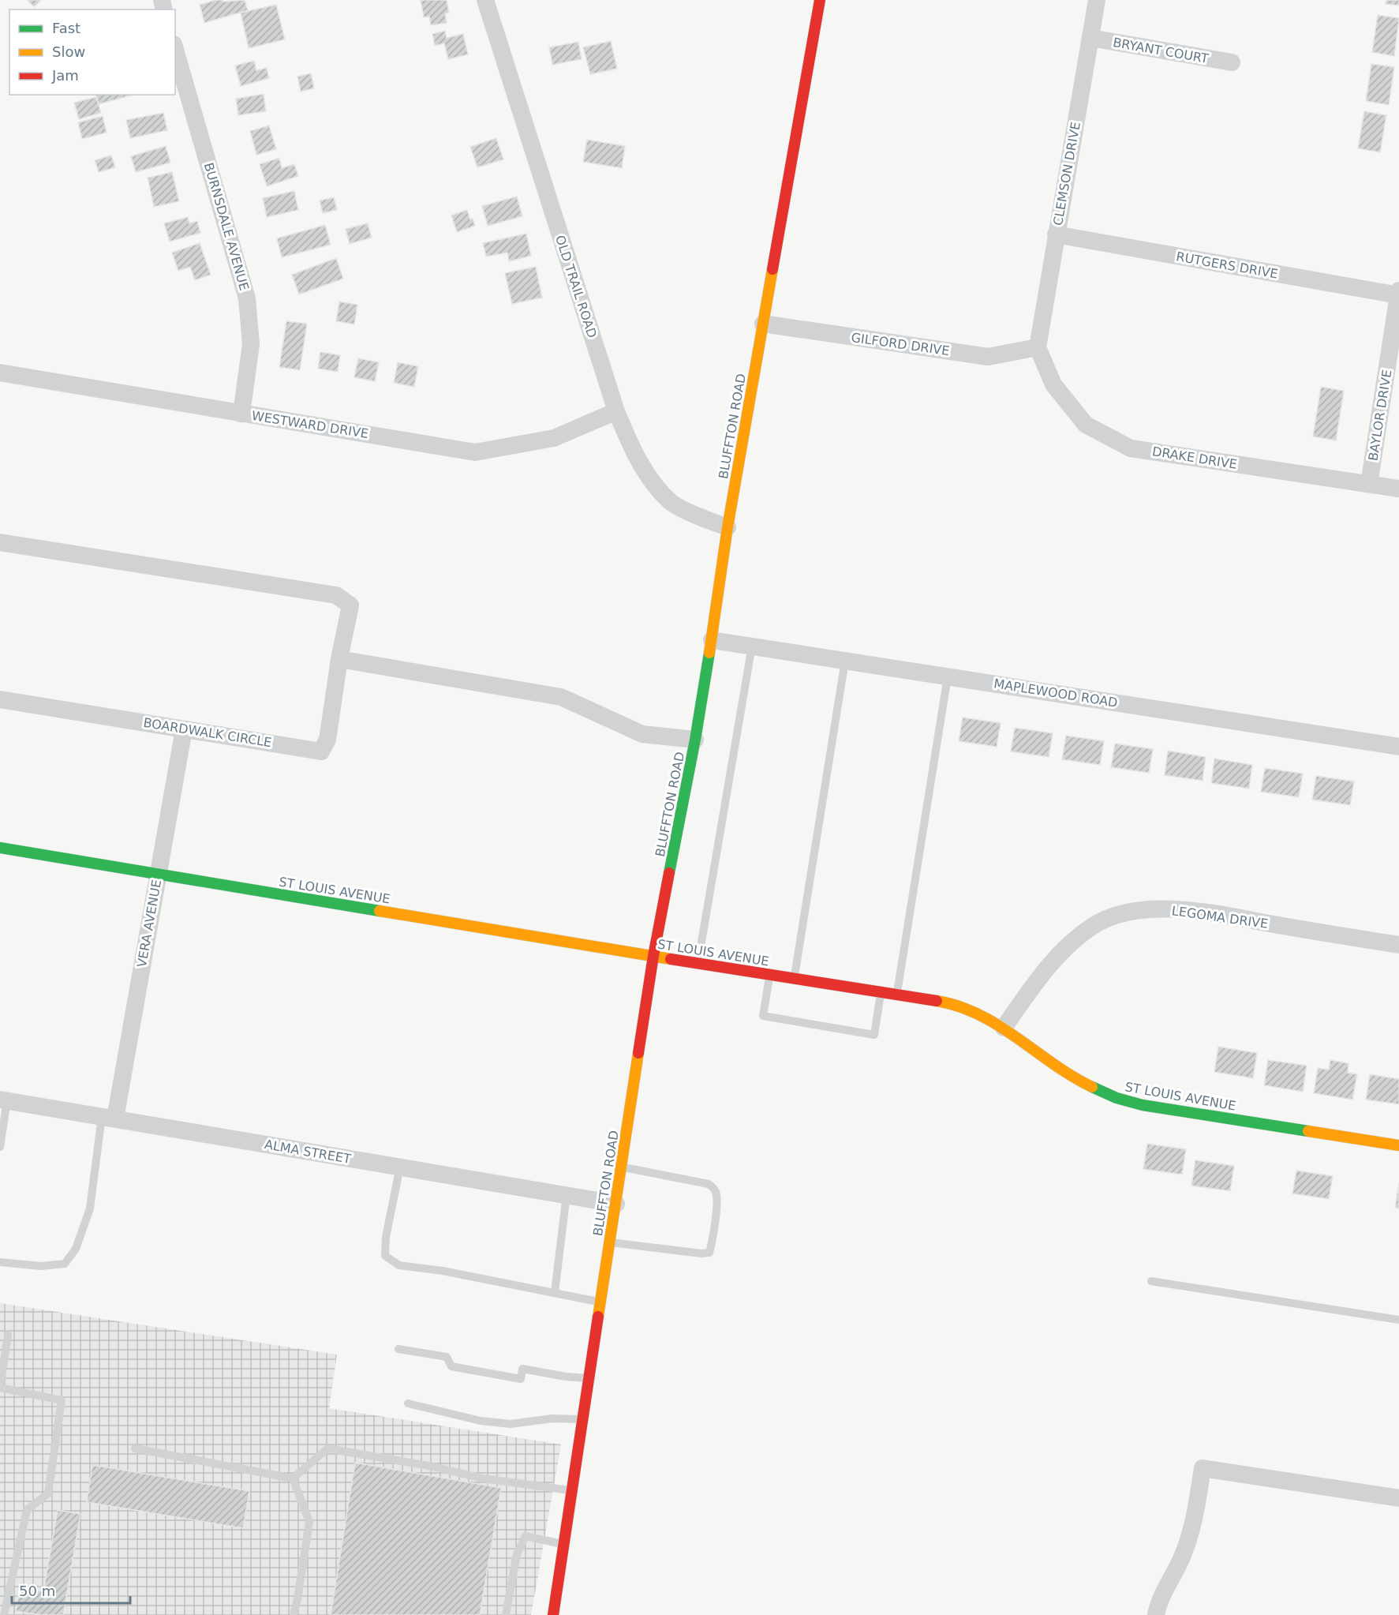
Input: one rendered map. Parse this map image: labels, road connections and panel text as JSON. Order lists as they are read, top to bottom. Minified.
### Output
{"streets":{"main road":["BLUFFTON ROAD","ST LOUIS AVENUE"],"street":["BRYANT COURT","CLEMSON DRIVE","BURNSDALE AVENUE","RUTGERS DRIVE","OLD TRAIL ROAD","GILFORD DRIVE","BAYLOR DRIVE","WESTWARD DRIVE","DRAKE DRIVE","MAPLEWOOD ROAD","BOARDWALK CIRCLE","LEGOMA DRIVE","VERA AVENUE","ALMA STREET"]},"crossings":[["BRYANT COURT","CLEMSON DRIVE"],["CLEMSON DRIVE","RUTGERS DRIVE"],["CLEMSON DRIVE","GILFORD DRIVE"],["CLEMSON DRIVE","DRAKE DRIVE"],["BURNSDALE AVENUE","WESTWARD DRIVE"],["RUTGERS DRIVE","BAYLOR DRIVE"],["OLD TRAIL ROAD","WESTWARD DRIVE"],["OLD TRAIL ROAD","BLUFFTON ROAD"],["GILFORD DRIVE","BLUFFTON ROAD"],["GILFORD DRIVE","DRAKE DRIVE"],["BAYLOR DRIVE","DRAKE DRIVE"],["BLUFFTON ROAD","MAPLEWOOD ROAD"],["BLUFFTON ROAD","ST LOUIS AVENUE"],["BLUFFTON ROAD","ALMA STREET"],["BOARDWALK CIRCLE","VERA AVENUE"],["ST LOUIS AVENUE","LEGOMA DRIVE"],["ST LOUIS AVENUE","VERA AVENUE"],["VERA AVENUE","ALMA STREET"]],"legend":["Fast","Slow","Jam"],"scale_bar":"50 m"}
